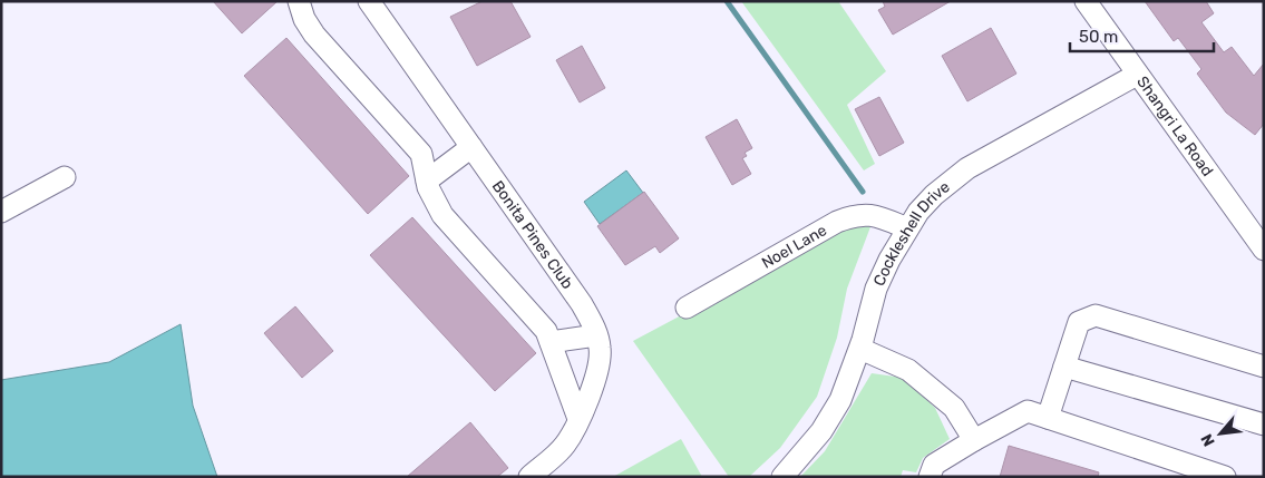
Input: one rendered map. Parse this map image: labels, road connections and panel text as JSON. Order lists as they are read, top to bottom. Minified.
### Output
{"streets":{"street":["Shangri La Road","Bonita Pines Club","Cockleshell Drive","Noel Lane"]},"crossings":[["Shangri La Road","Cockleshell Drive"],["Cockleshell Drive","Noel Lane"]],"scale_bar":"50 m","north":"bottom left"}
